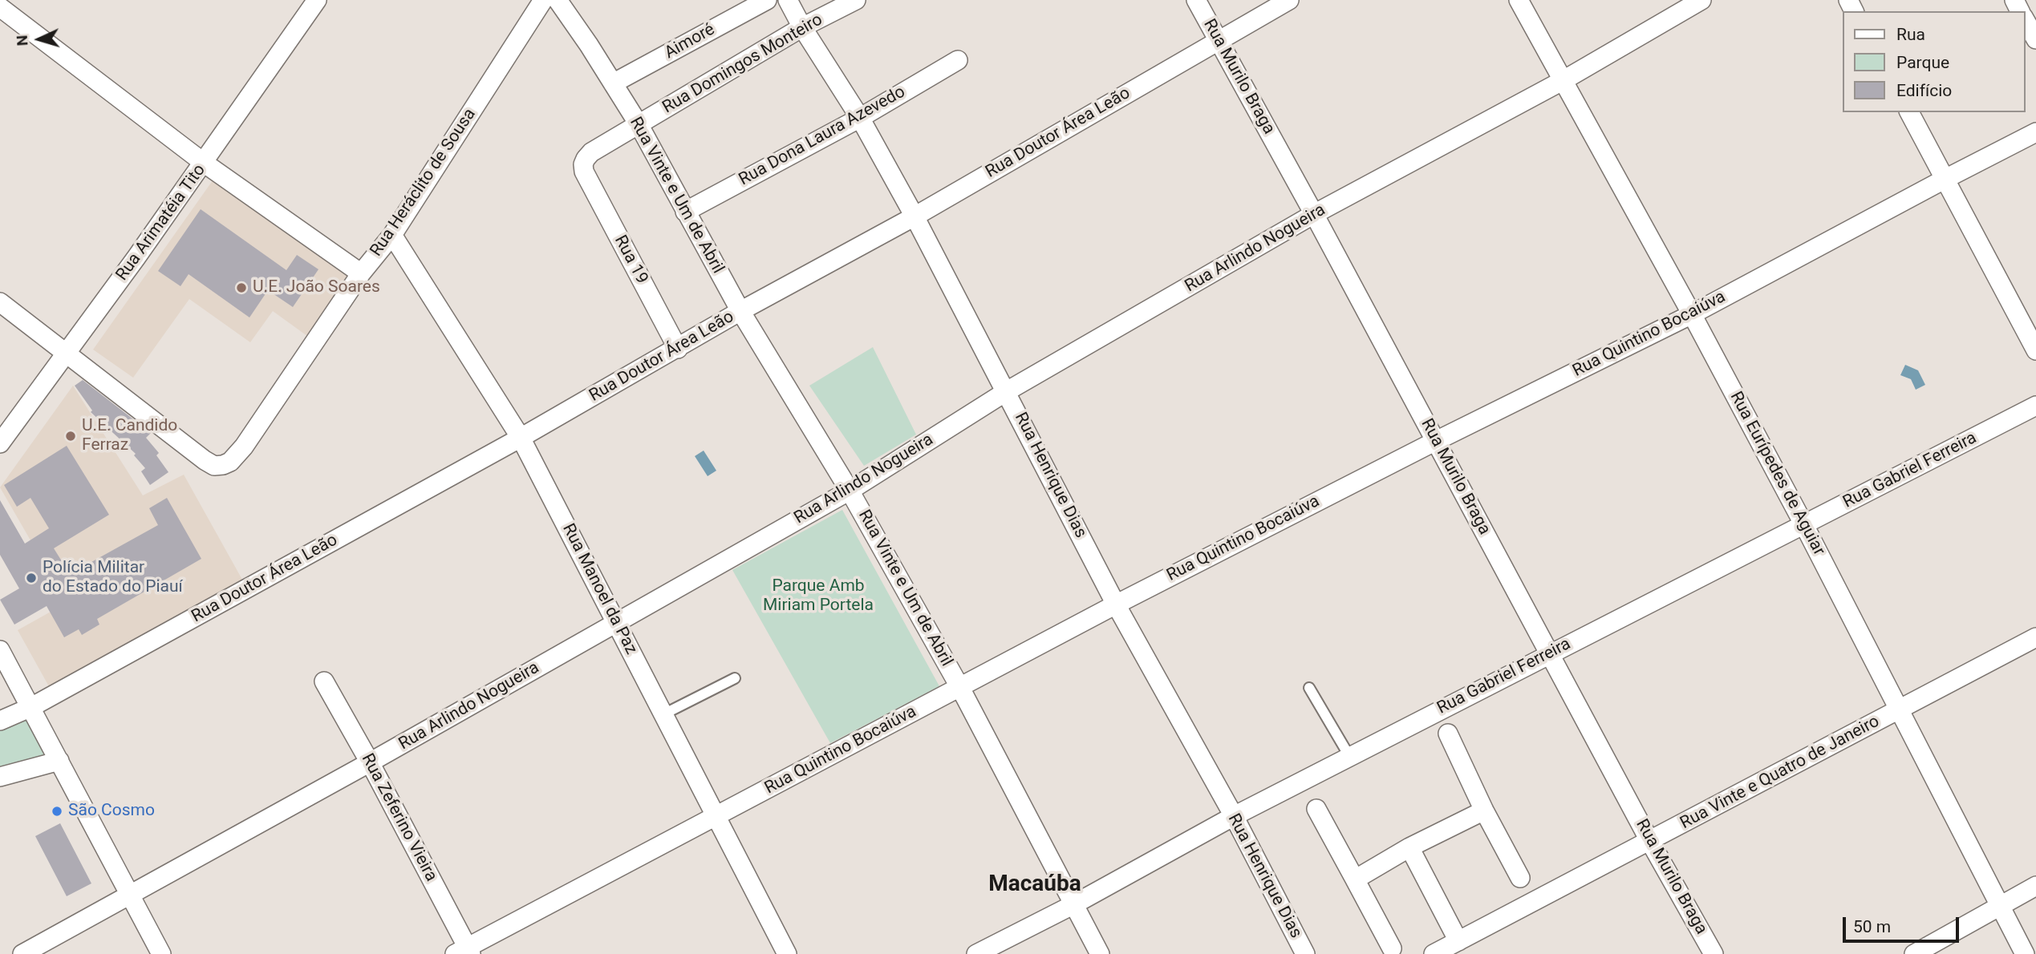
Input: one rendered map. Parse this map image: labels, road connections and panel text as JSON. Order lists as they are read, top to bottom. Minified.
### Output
{"streets":{"street":["Aimoré","Rua Domingos Monteiro","Rua Murilo Braga","Rua Doutor Área Leão","Rua Dona Laura Azevedo","Rua Heráclito de Sousa","Rua Vinte e Um de Abril","Rua Arimatéia Tito","Rua Arlindo Nogueira","Rua 19","Rua Quintino Bocaiúva","Rua Gabriel Ferreira","Rua Eurípedes de Aguiar","Rua Henrique Dias","Rua Manoel da Paz","Rua Vinte e Quatro de Janeiro","Rua Zeferino Vieira"]},"crossings":[["Aimoré","Rua Vinte e Um de Abril"],["Rua Domingos Monteiro","Rua Vinte e Um de Abril"],["Rua Domingos Monteiro","Rua 19"],["Rua Domingos Monteiro","Rua Henrique Dias"],["Rua Murilo Braga","Rua Doutor Área Leão"],["Rua Murilo Braga","Rua Arlindo Nogueira"],["Rua Murilo Braga","Rua Quintino Bocaiúva"],["Rua Murilo Braga","Rua Gabriel Ferreira"],["Rua Murilo Braga","Rua Vinte e Quatro de Janeiro"],["Rua Doutor Área Leão","Rua Vinte e Um de Abril"],["Rua Doutor Área Leão","Rua 19"],["Rua Doutor Área Leão","Rua Henrique Dias"],["Rua Doutor Área Leão","Rua Manoel da Paz"],["Rua Dona Laura Azevedo","Rua Vinte e Um de Abril"],["Rua Dona Laura Azevedo","Rua Henrique Dias"],["Rua Heráclito de Sousa","Rua Arimatéia Tito"],["Rua Heráclito de Sousa","Rua Manoel da Paz"],["Rua Vinte e Um de Abril","Rua Arlindo Nogueira"],["Rua Vinte e Um de Abril","Rua Quintino Bocaiúva"],["Rua Vinte e Um de Abril","Rua Gabriel Ferreira"],["Rua Arlindo Nogueira","Rua Eurípedes de Aguiar"],["Rua Arlindo Nogueira","Rua Henrique Dias"],["Rua Arlindo Nogueira","Rua Manoel da Paz"],["Rua Arlindo Nogueira","Rua Zeferino Vieira"],["Rua Quintino Bocaiúva","Rua Eurípedes de Aguiar"],["Rua Quintino Bocaiúva","Rua Henrique Dias"],["Rua Quintino Bocaiúva","Rua Manoel da Paz"],["Rua Quintino Bocaiúva","Rua Zeferino Vieira"],["Rua Gabriel Ferreira","Rua Eurípedes de Aguiar"],["Rua Gabriel Ferreira","Rua Henrique Dias"],["Rua Eurípedes de Aguiar","Rua Vinte e Quatro de Janeiro"]],"districts":["Macaúba"],"parks":["Parque Amb Miriam Portela"],"places":["U.E. João Soares","U.E. Candido Ferraz","Polícia Militar do Estado do Piauí","São Cosmo"],"legend":["Rua","Parque","Edifício"],"scale_bar":"50 m","north":"left"}
